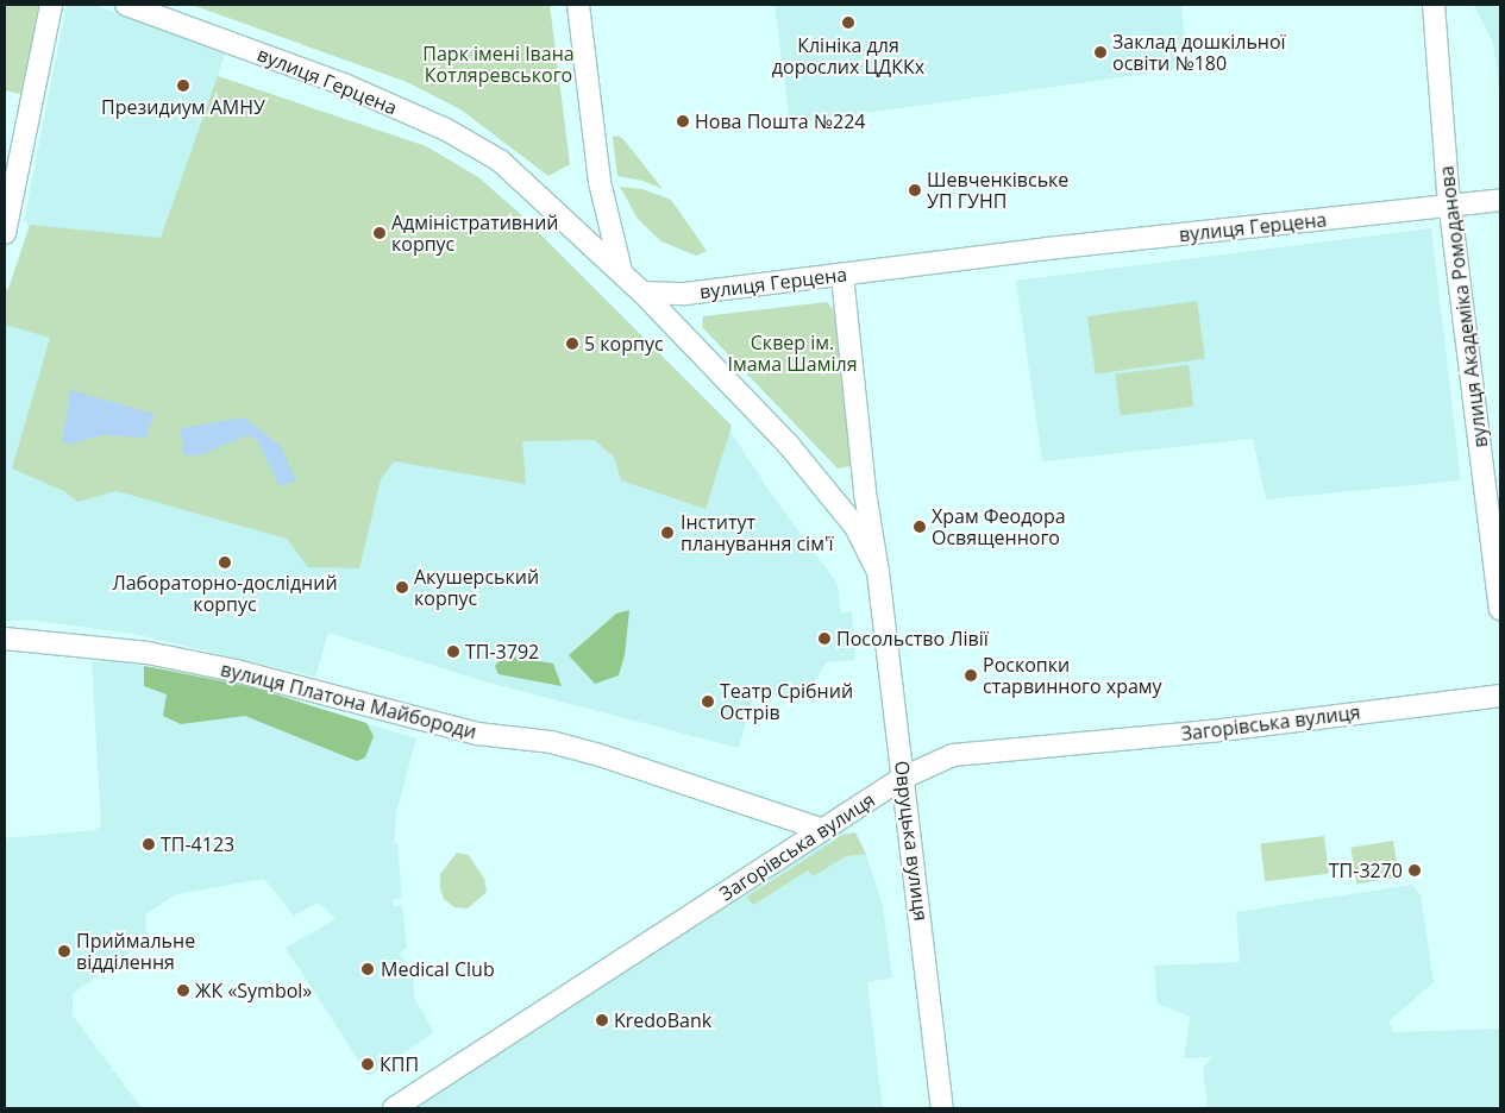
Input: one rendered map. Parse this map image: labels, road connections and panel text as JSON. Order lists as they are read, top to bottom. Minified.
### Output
{"streets":{"street":["вулиця Герцена","вулиця Академіка Ромоданова","вулиця Платона Майбороди","Загорівська вулиця","Овруцька вулиця"]},"crossings":[["вулиця Герцена","вулиця Академіка Ромоданова"],["вулиця Герцена","Овруцька вулиця"],["вулиця Платона Майбороди","Загорівська вулиця"],["Загорівська вулиця","Овруцька вулиця"]],"parks":["Парк імені Івана Котляревського","Сквер ім. Імама Шаміля"],"places":["Клініка для дорослих ЦДККх","Заклад дошкільної освіти №180","Президиум АМНУ","Нова Пошта №224","Шевченківське УП ГУНП","Адміністративний корпус","5 корпус","Храм Феодора Освященного","Інститут планування сім'ї","Лабораторно-дослідний корпус","Акушерський корпус","Посольство Лівії","ТП-3792","Роскопки старвинного храму","Театр Срібний Острів","ТП-4123","ТП-3270","Приймальне відділення","Medical Club","ЖК «Symbol»","KredoBank","КПП"]}
